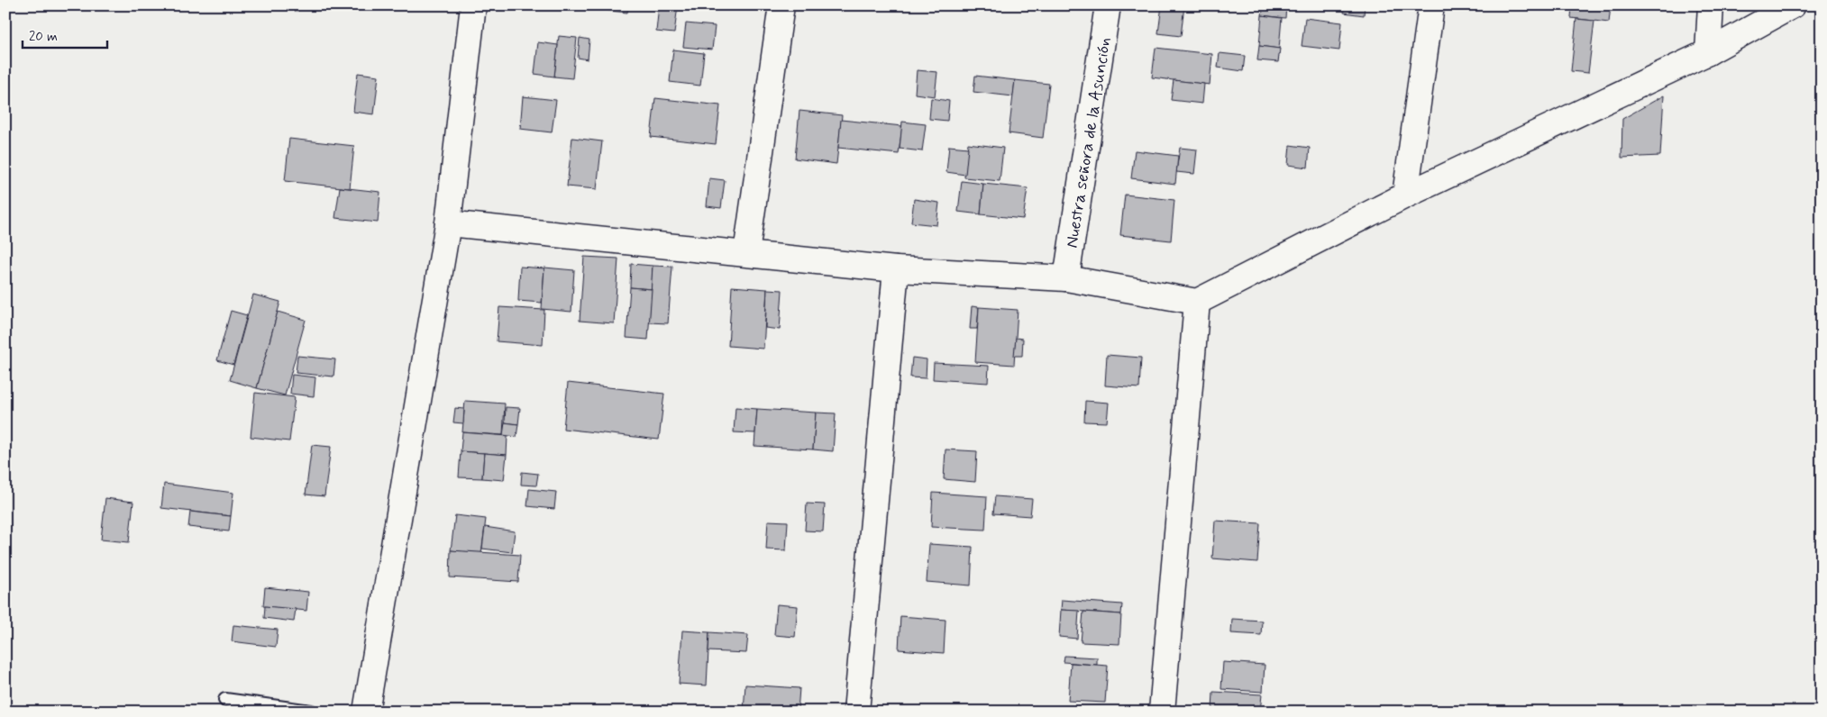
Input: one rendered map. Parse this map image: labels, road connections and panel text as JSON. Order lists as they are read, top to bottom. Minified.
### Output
{"streets":{"street":["Nuestra señora de la Asunción"]},"scale_bar":"20 m"}
